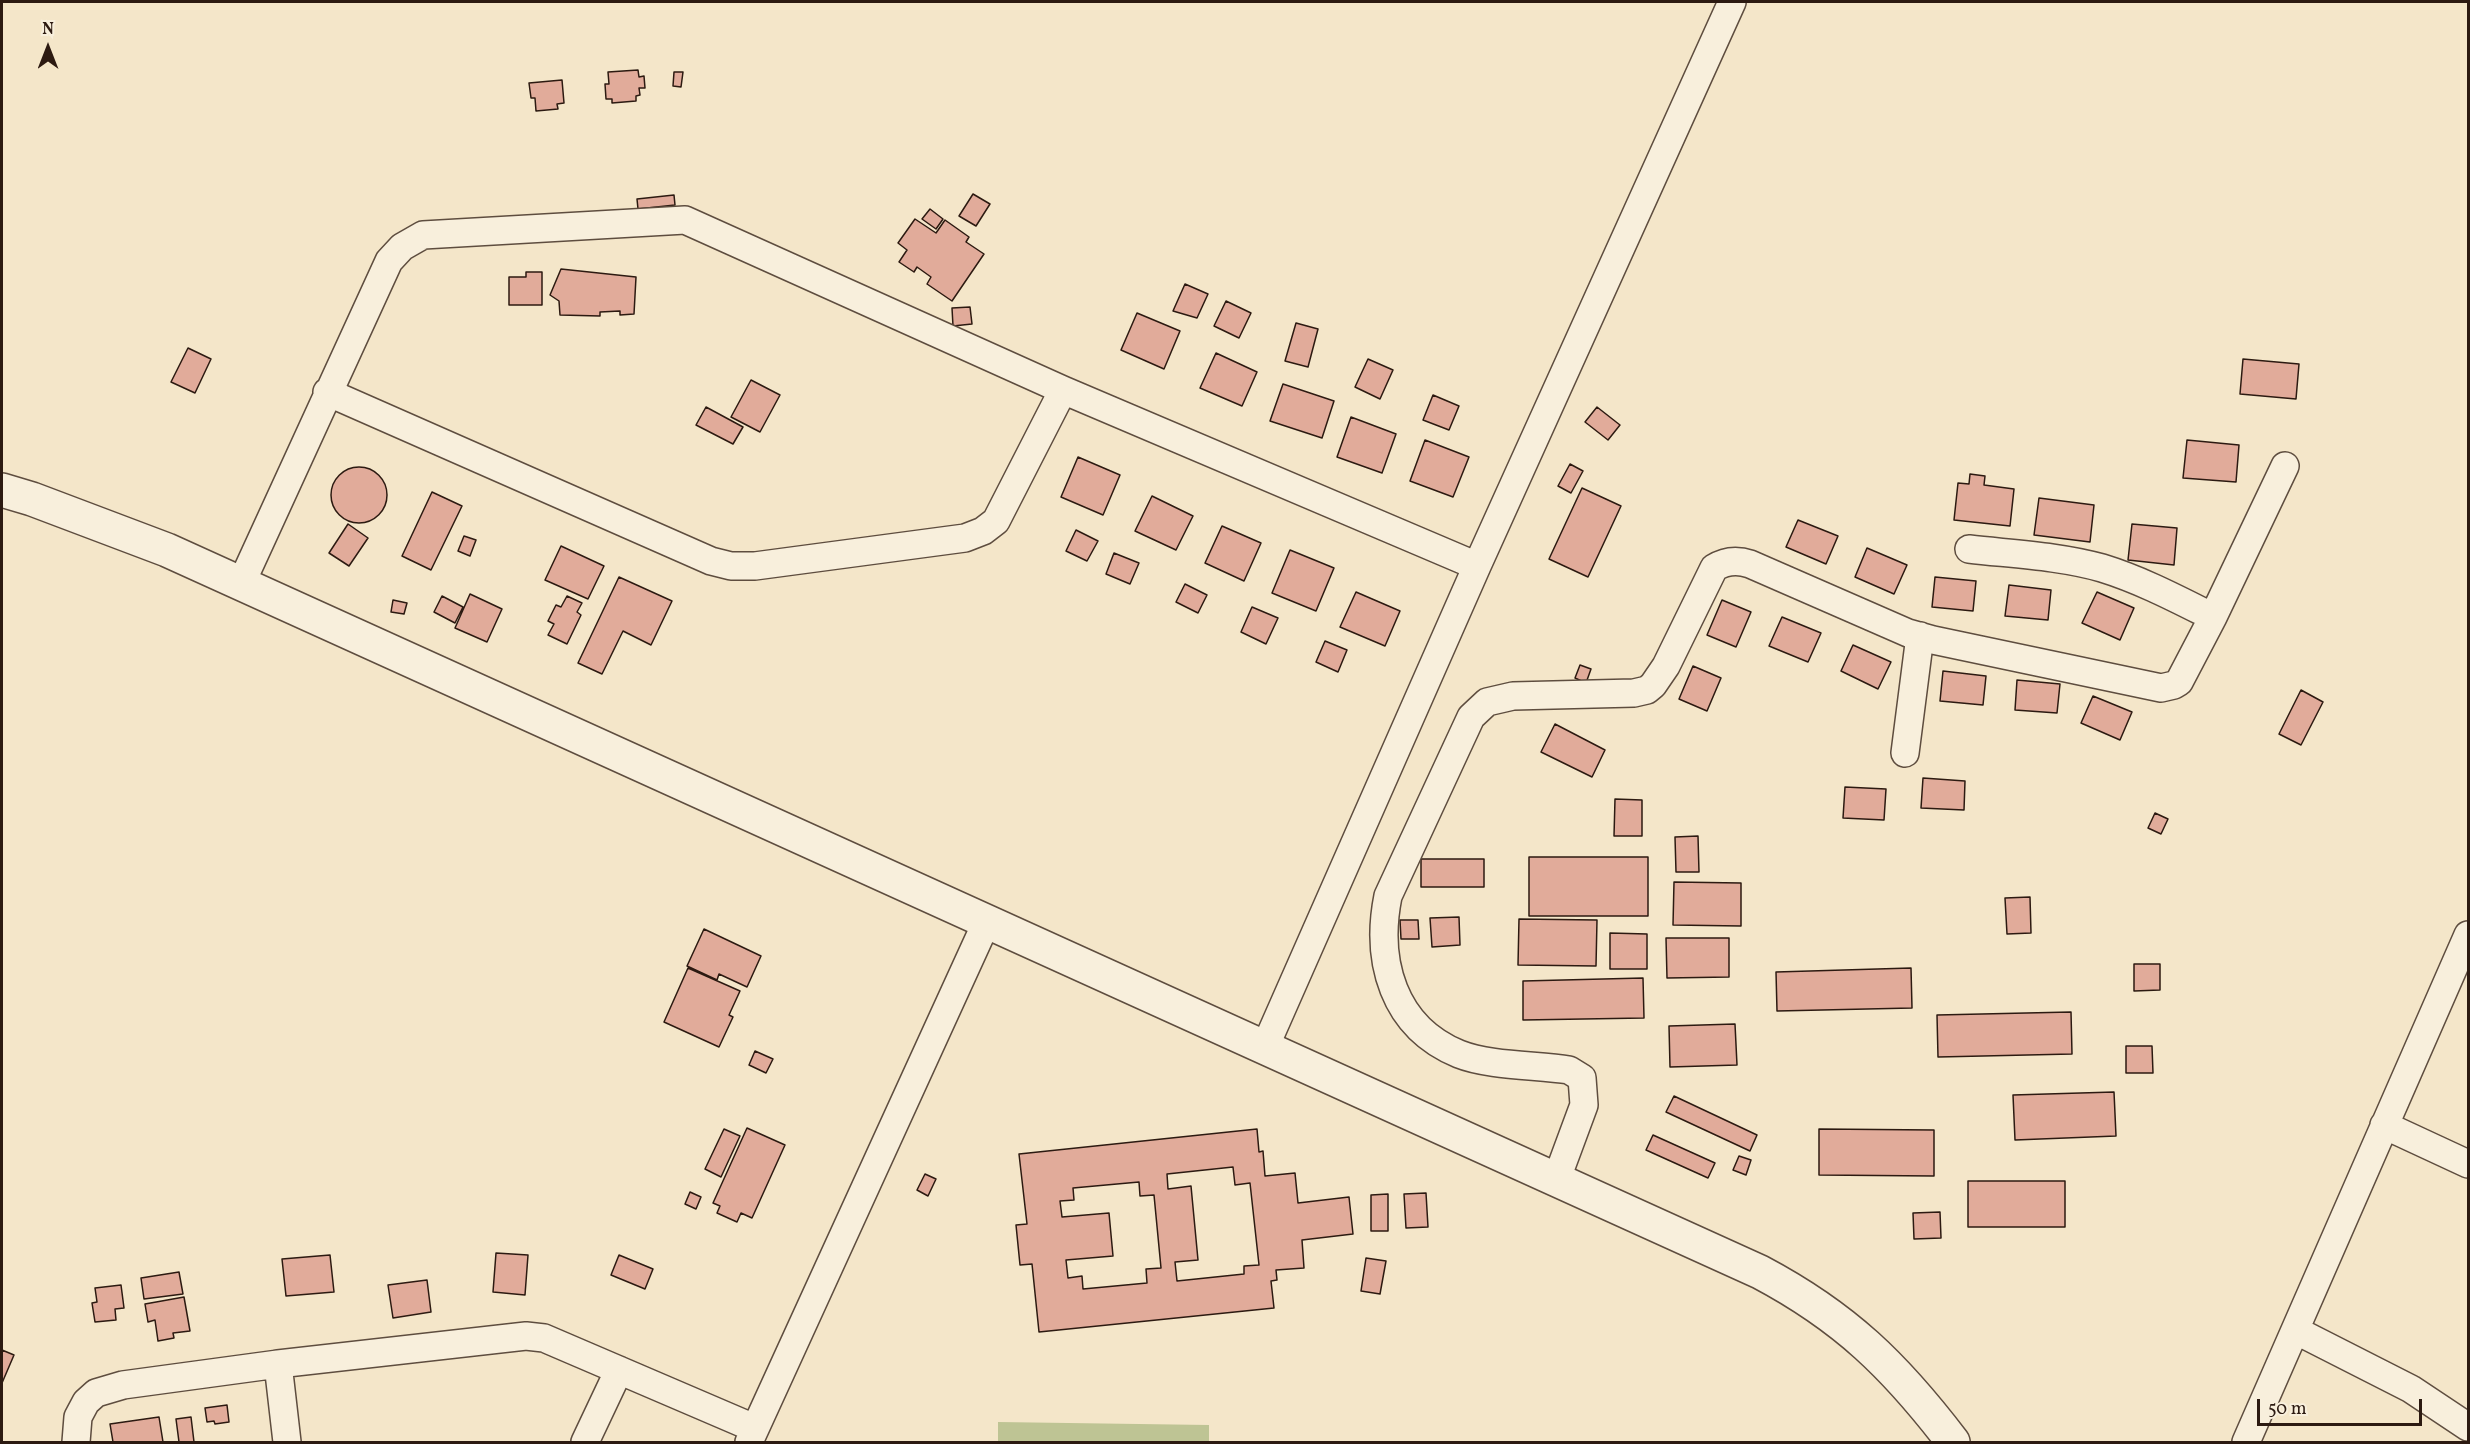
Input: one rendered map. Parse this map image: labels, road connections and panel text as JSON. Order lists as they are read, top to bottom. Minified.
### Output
{"scale_bar":"50 m","north":"top"}
